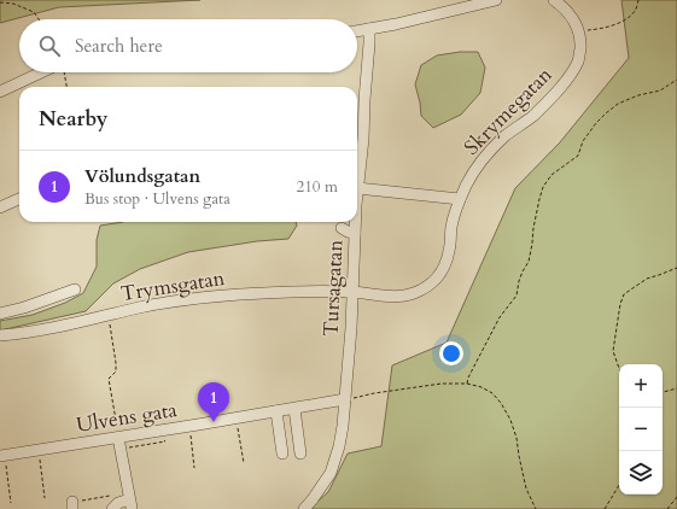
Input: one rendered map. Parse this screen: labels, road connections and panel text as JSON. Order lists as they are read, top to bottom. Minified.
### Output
{"streets":{"street":["Skrymegatan","Trymsgatan","Tursagatan","Ulvens gata"]},"crossings":[["Skrymegatan","Trymsgatan"],["Skrymegatan","Tursagatan"],["Trymsgatan","Tursagatan"],["Tursagatan","Ulvens gata"]],"page":{"search":"Search here","heading":"Nearby","list":[{"mark":"1","name":"Völundsgatan","note":"Bus stop · Ulvens gata","value":"210 m"}],"map_buttons":["+","−"],"pins":"1"}}
